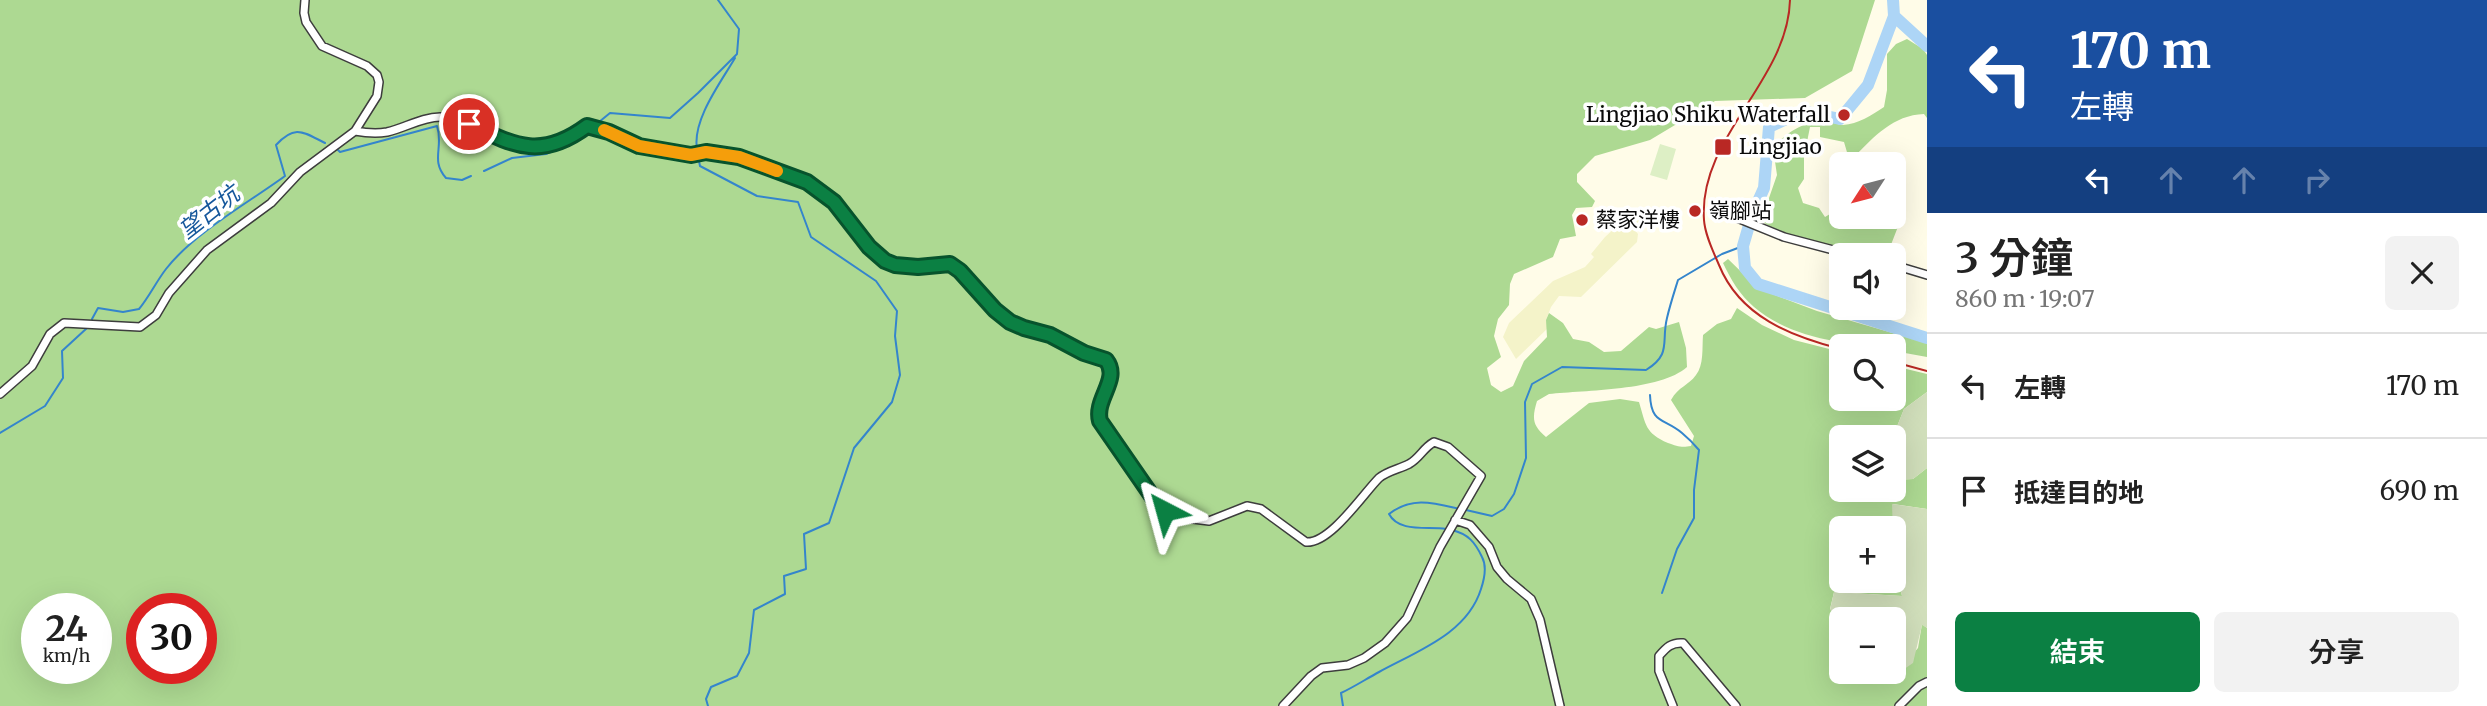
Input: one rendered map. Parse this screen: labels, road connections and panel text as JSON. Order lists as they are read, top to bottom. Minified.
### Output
{"water":["望古坑"],"places":{"other":["Lingjiao Shiku Waterfall","嶺腳站","蔡家洋樓"],"transit":["Lingjiao"]},"north":"bottom left","page":{"turn":["170 m","左轉"],"map_buttons":["+","−"],"heading":["3 分鐘","860 m · 19:07"],"list":[{"name":"左轉","value":"170 m"},{"name":"抵達目的地","value":"690 m"}],"speed":"24 km/h","limit":"30","buttons":["結束","分享"]}}
